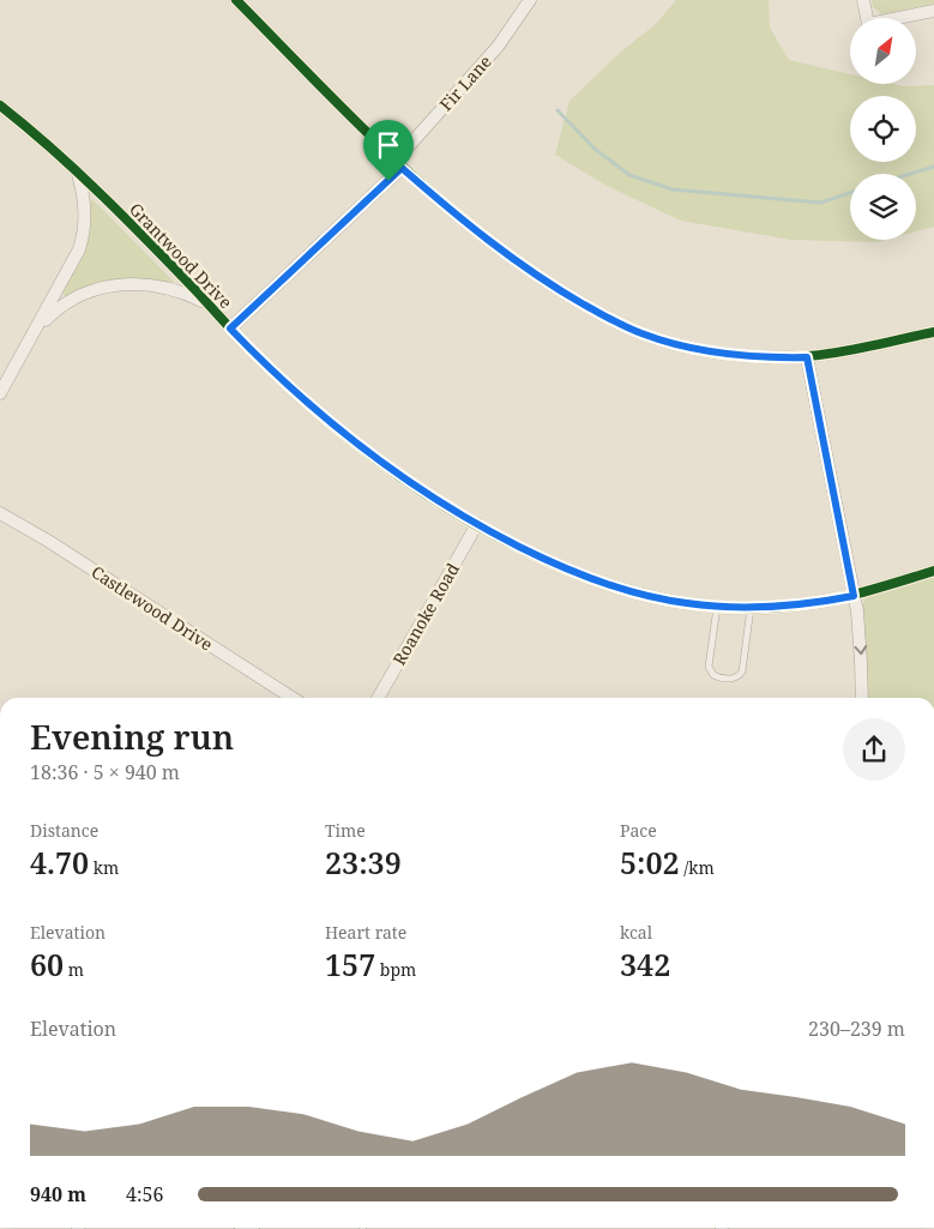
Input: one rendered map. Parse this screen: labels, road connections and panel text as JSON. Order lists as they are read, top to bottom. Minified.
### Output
{"streets":{"street":["Fir Lane","Grantwood Drive","Castlewood Drive","Roanoke Road"]},"crossings":[["Fir Lane","Grantwood Drive"],["Grantwood Drive","Roanoke Road"]],"north":"top right","page":{"heading":["Evening run","18:36 · 5 × 940 m"],"stats":[["Distance","4.70 km"],["Time","23:39"],["Pace","5:02 /km"],["Elevation","60 m"],["Heart rate","157 bpm"],["kcal","342"]],"chart":["Elevation","230–239 m"],"list":[{"name":"940 m","note":"4:56"}]}}
